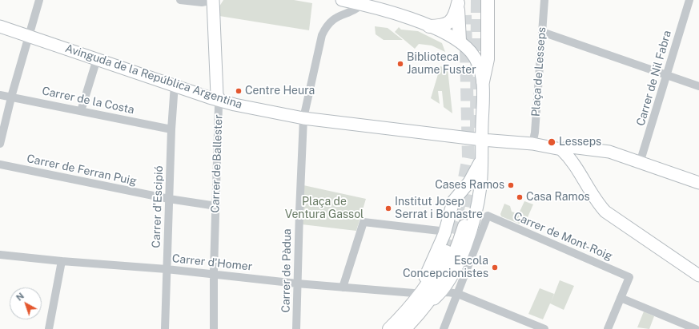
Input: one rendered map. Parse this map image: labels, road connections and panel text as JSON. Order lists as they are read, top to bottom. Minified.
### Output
{"streets":{"main road":["Avinguda de la República Argentina","Carrer de Ballester"],"street":["Plaça de Lesseps","Carrer de Nil Fabra","Carrer de la Costa","Carrer de Ferran Puig","Carrer d'Escipió","Carrer de Mont-Roig","Carrer d'Homer","Carrer de Pàdua"]},"crossings":[["Avinguda de la República Argentina","Carrer de Ballester"],["Avinguda de la República Argentina","Carrer d'Escipió"],["Avinguda de la República Argentina","Carrer de Pàdua"],["Carrer de la Costa","Carrer d'Escipió"],["Carrer de Ballester","Carrer de Ferran Puig"],["Carrer de Ballester","Carrer d'Homer"],["Carrer de Ferran Puig","Carrer d'Escipió"],["Carrer d'Escipió","Carrer d'Homer"],["Carrer de Mont-Roig","Carrer d'Homer"],["Carrer d'Homer","Carrer de Pàdua"]],"parks":["Plaça de Ventura Gassol"],"places":["Biblioteca Jaume Fuster","Centre Heura","Lesseps","Cases Ramos","Casa Ramos","Institut Josep Serrat i Bonastre","Escola Concepcionistes"],"north":"top left"}
